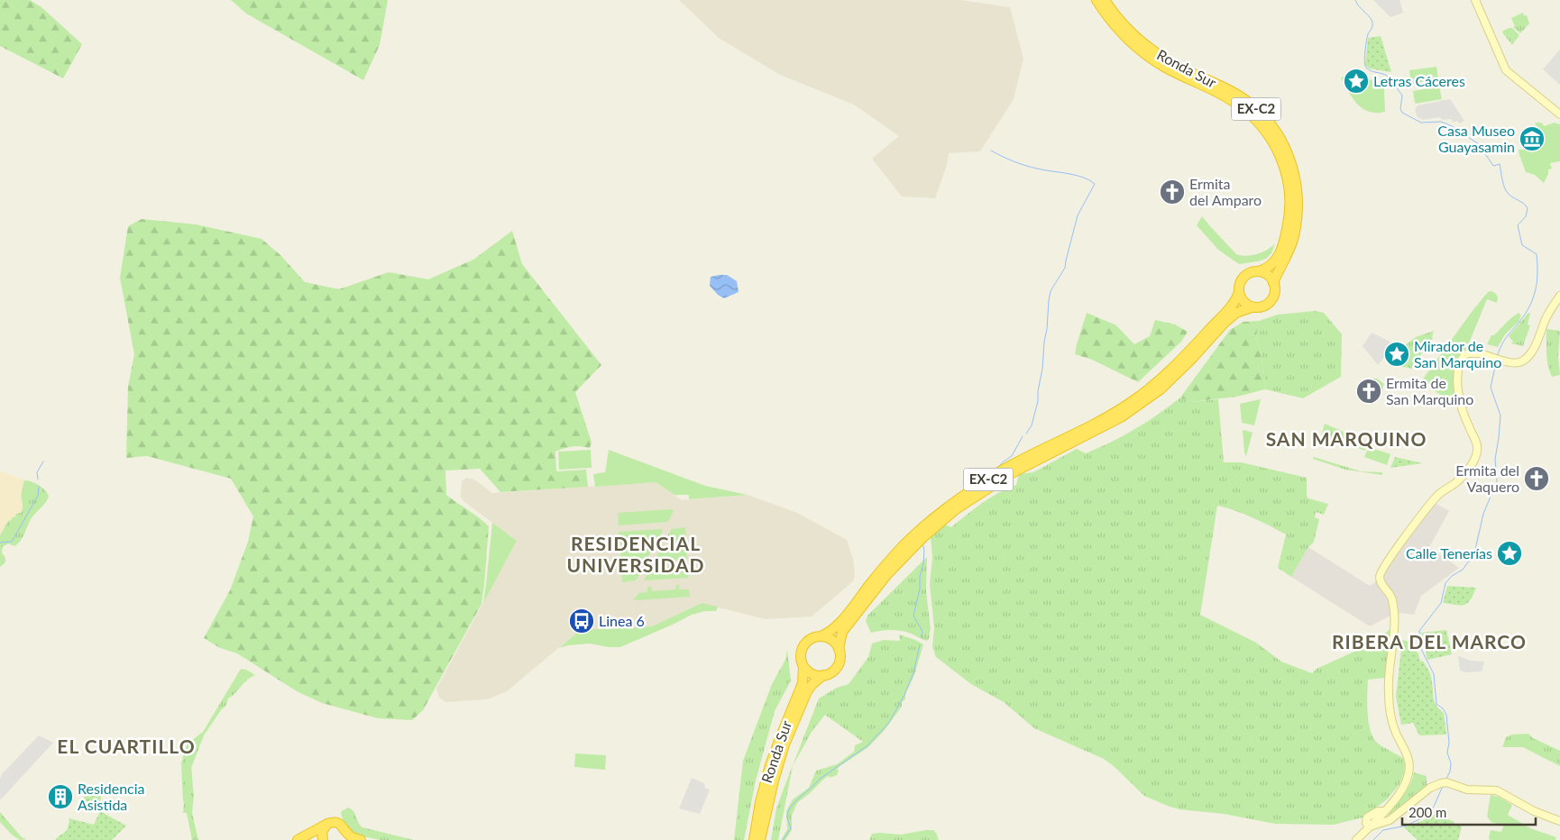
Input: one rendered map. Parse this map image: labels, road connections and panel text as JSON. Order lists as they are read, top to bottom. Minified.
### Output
{"streets":{"highway":["Ronda Sur","EX-C2"]},"crossings":[["Ronda Sur","EX-C2"]],"districts":["SAN MARQUINO","RESIDENCIAL UNIVERSIDAD","RIBERA DEL MARCO","EL CUARTILLO"],"places":{"place":["Letras Cáceres","Mirador de San Marquino","Calle Tenerías"],"museum":["Casa Museo Guayasamin"],"church":["Ermita del Amparo","Ermita de San Marquino","Ermita del Vaquero"],"bus stop":["Linea 6"],"building":["Residencia Asistida"]},"scale_bar":"200 m"}
